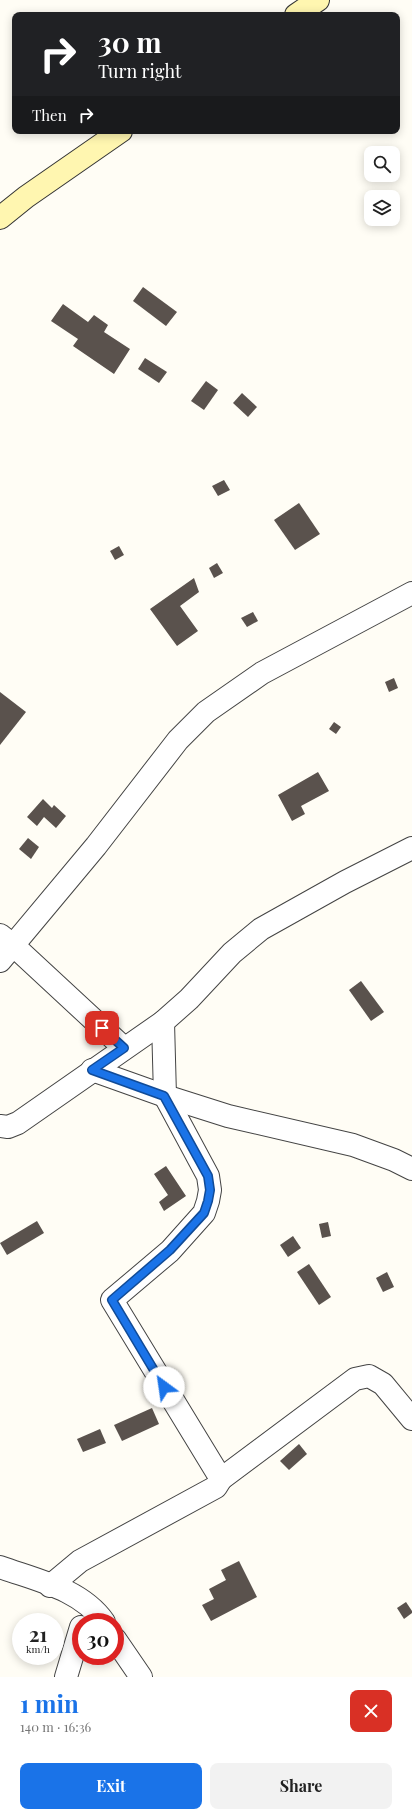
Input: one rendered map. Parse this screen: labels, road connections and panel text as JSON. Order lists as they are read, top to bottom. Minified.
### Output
{"page":{"turn":["30 m","Turn right"],"then":"Then","speed":"21 km/h","limit":"30","heading":["1 min","140 m · 16:36"],"buttons":["Exit","Share"]}}
